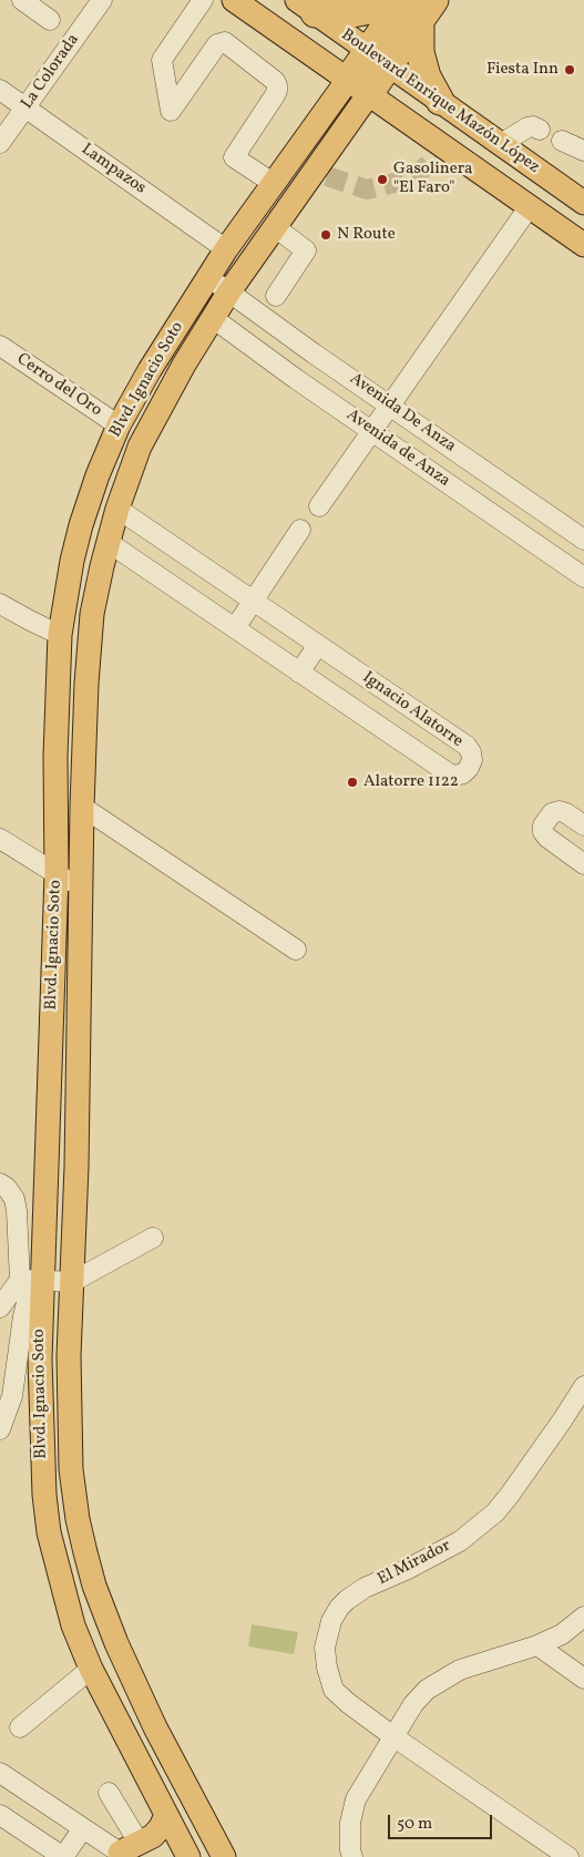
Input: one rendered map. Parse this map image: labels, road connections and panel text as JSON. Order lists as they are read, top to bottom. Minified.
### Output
{"streets":{"main road":["Boulevard Enrique Mazón López","Blvd. Ignacio Soto"],"street":["La Colorada","Lampazos","Cerro del Oro","Avenida De Anza","Avenida de Anza","Ignacio Alatorre","El Mirador"]},"crossings":[["La Colorada","Lampazos"],["Boulevard Enrique Mazón López","Blvd. Ignacio Soto"],["Lampazos","Blvd. Ignacio Soto"],["Blvd. Ignacio Soto","Cerro del Oro"],["Blvd. Ignacio Soto","Avenida De Anza"],["Blvd. Ignacio Soto","Avenida de Anza"],["Blvd. Ignacio Soto","Ignacio Alatorre"]],"places":["Fiesta Inn","Gasolinera \"El Faro\"","N Route","Alatorre 1122"],"scale_bar":"50 m"}
